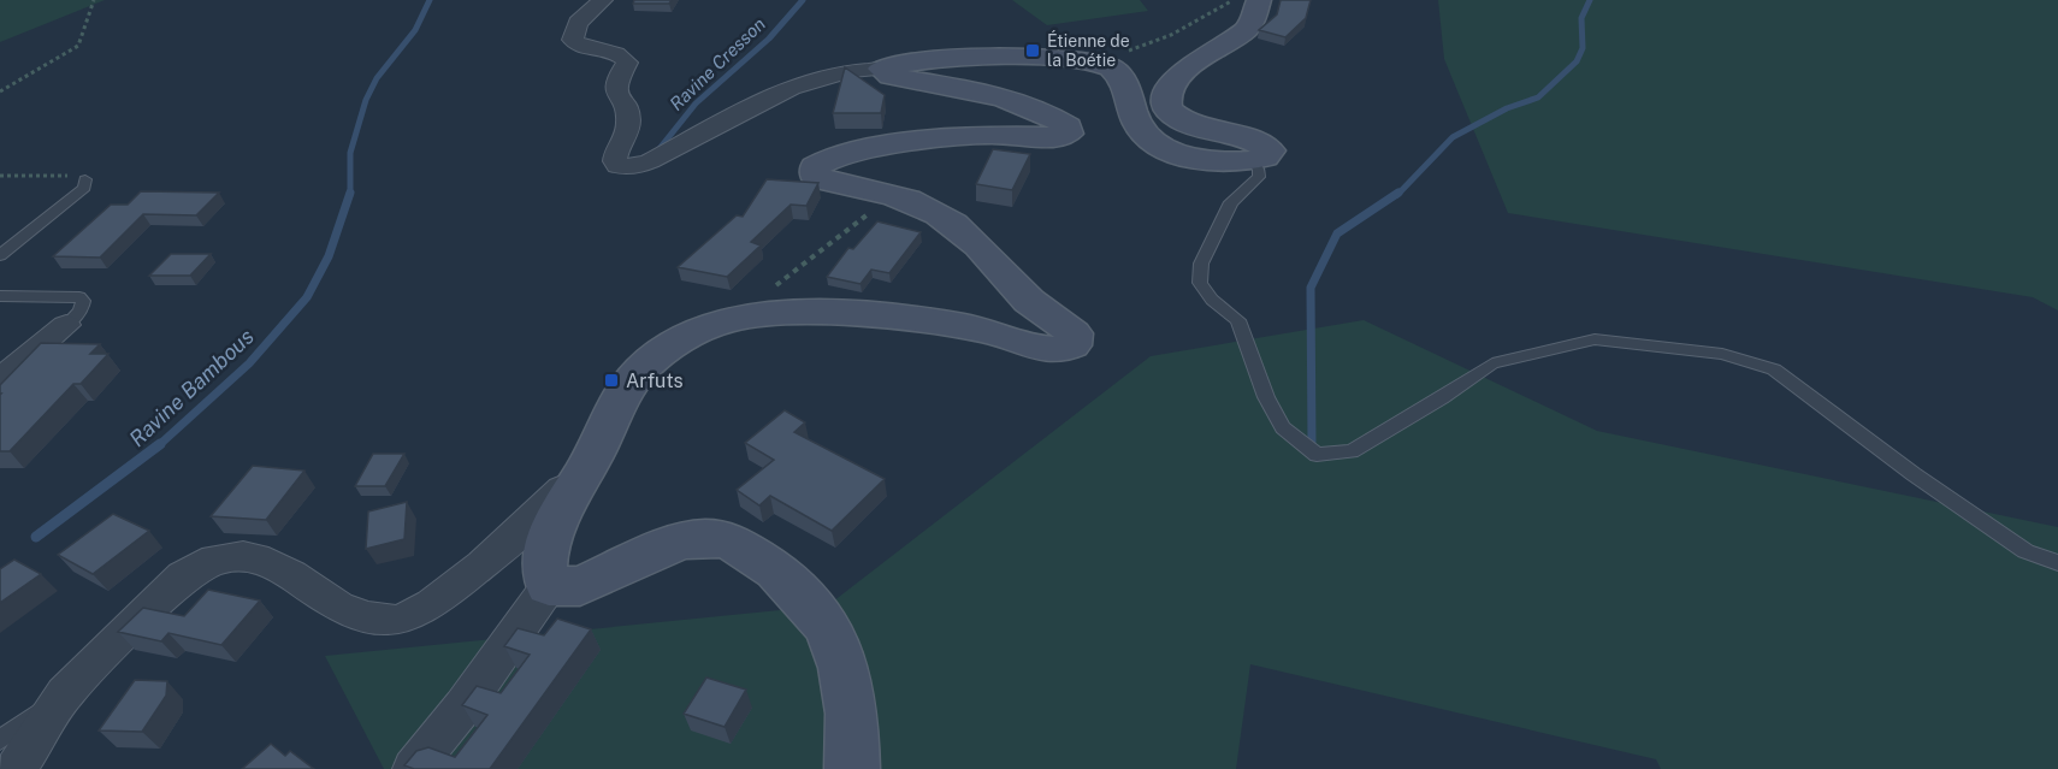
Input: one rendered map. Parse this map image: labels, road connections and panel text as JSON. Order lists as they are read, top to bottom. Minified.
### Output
{"water":["Ravine Cresson","Ravine Bambous"],"places":{"transit":["Étienne de la Boétie","Arfuts"]}}
